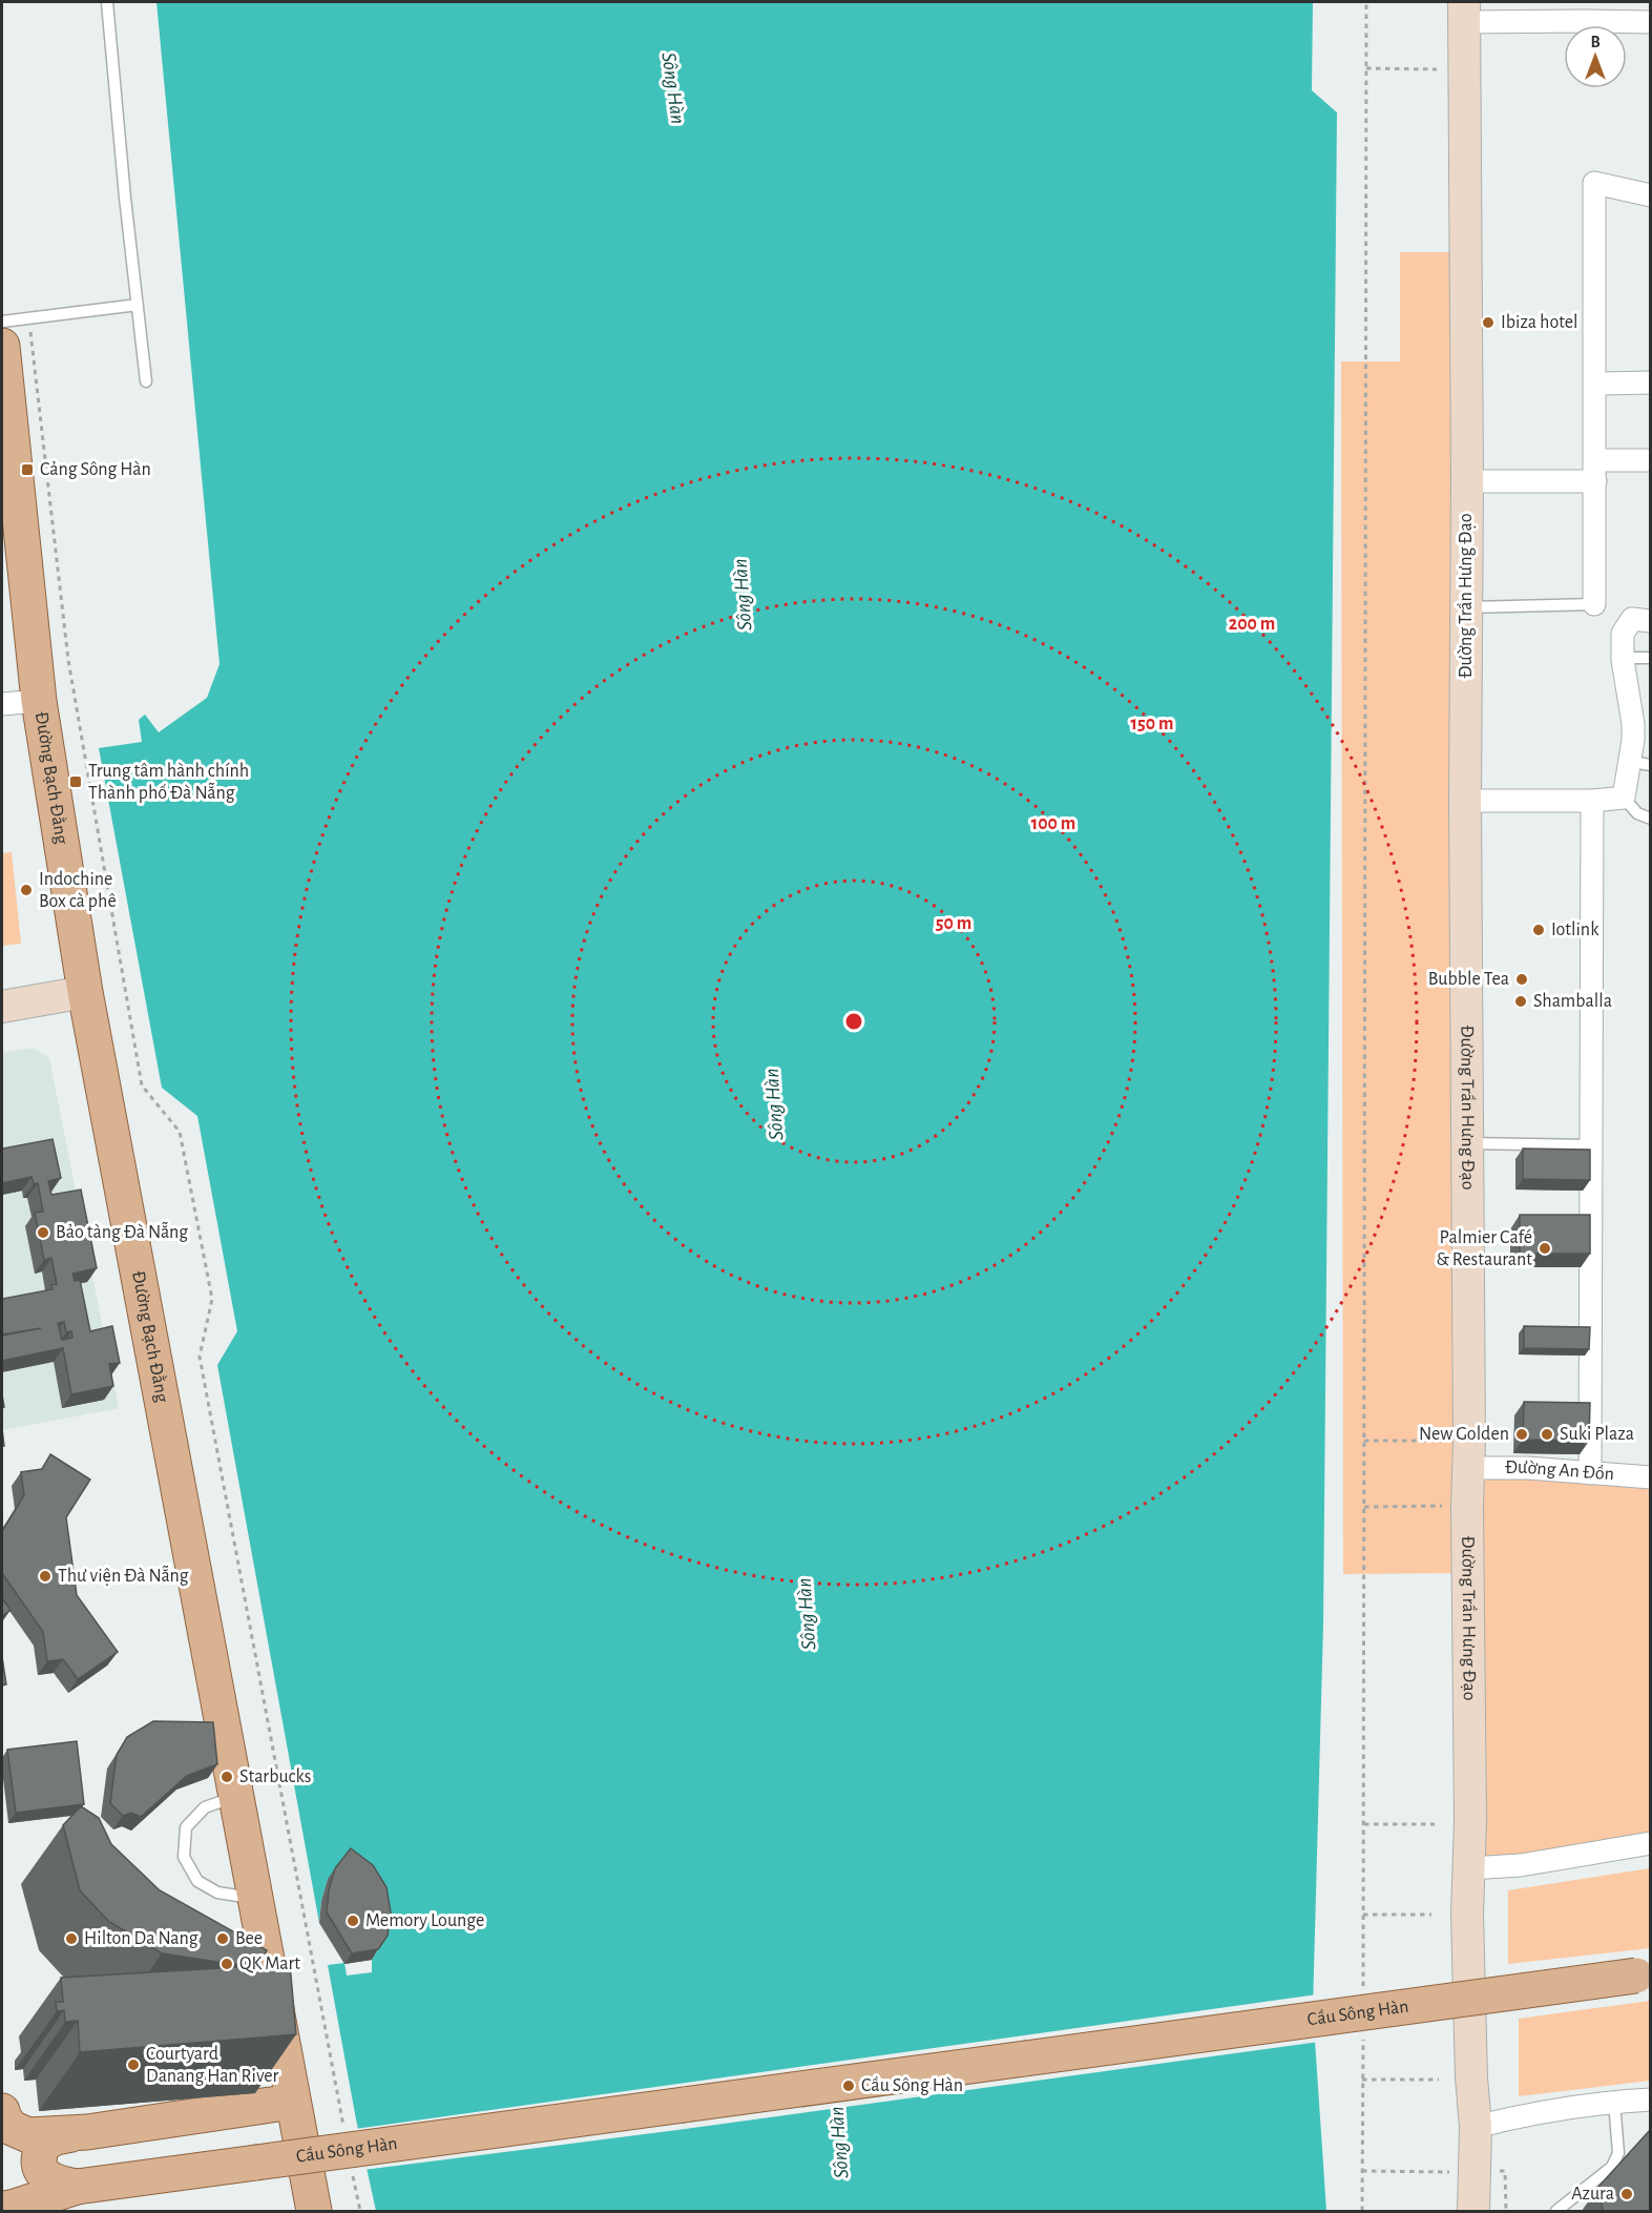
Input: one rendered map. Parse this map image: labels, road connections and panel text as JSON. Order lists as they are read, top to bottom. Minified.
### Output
{"streets":{"main road":["Đường Trần Hưng Đạo","Đường Bạch Đằng","Cầu Sông Hàn"],"street":["Đường An Đồn"]},"crossings":[["Đường Trần Hưng Đạo","Đường An Đồn"]],"water":["Sông Hàn"],"places":{"other":["Ibiza hotel","Indochine Box cà phê","Iotlink","Bubble Tea","Shamballa","Bảo tàng Đà Nẵng","Palmier Café & Restaurant","New Golden","Suki Plaza","Thư viện Đà Nẵng","Starbucks","Memory Lounge","Hilton Da Nang","Bee","QK Mart","Courtyard Danang Han River","Cầu Sông Hàn","Azura"],"transit":["Cảng Sông Hàn","Trung tâm hành chính Thành phố Đà Nẵng"]},"north":"top","rings":["200 m","150 m","100 m","50 m"]}
